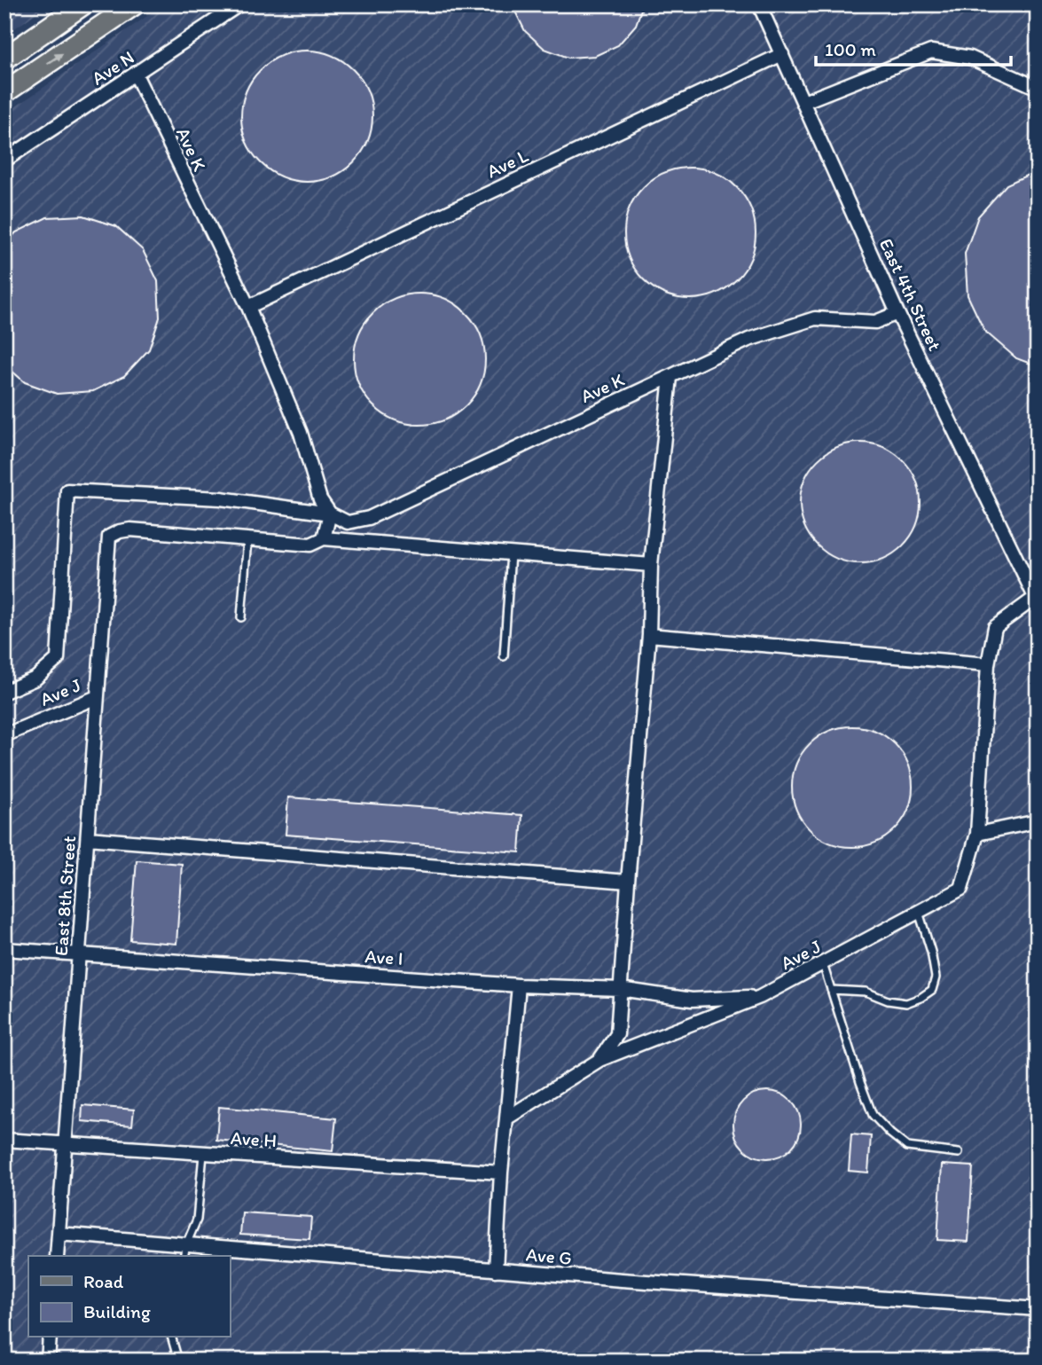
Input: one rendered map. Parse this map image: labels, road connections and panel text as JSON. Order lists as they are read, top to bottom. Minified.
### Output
{"streets":{"street":["Ave N","Ave K","Ave L","East 4th Street","Ave J","East 8th Street","Ave I","Ave H","Ave G"]},"crossings":[["Ave N","Ave K"],["Ave K","Ave L"],["Ave K","East 4th Street"],["Ave L","East 4th Street"],["East 4th Street","Ave J"],["Ave J","East 8th Street"],["Ave J","Ave I"],["East 8th Street","Ave I"],["East 8th Street","Ave H"],["East 8th Street","Ave G"]],"legend":["Road","Building"],"scale_bar":"100 m"}
